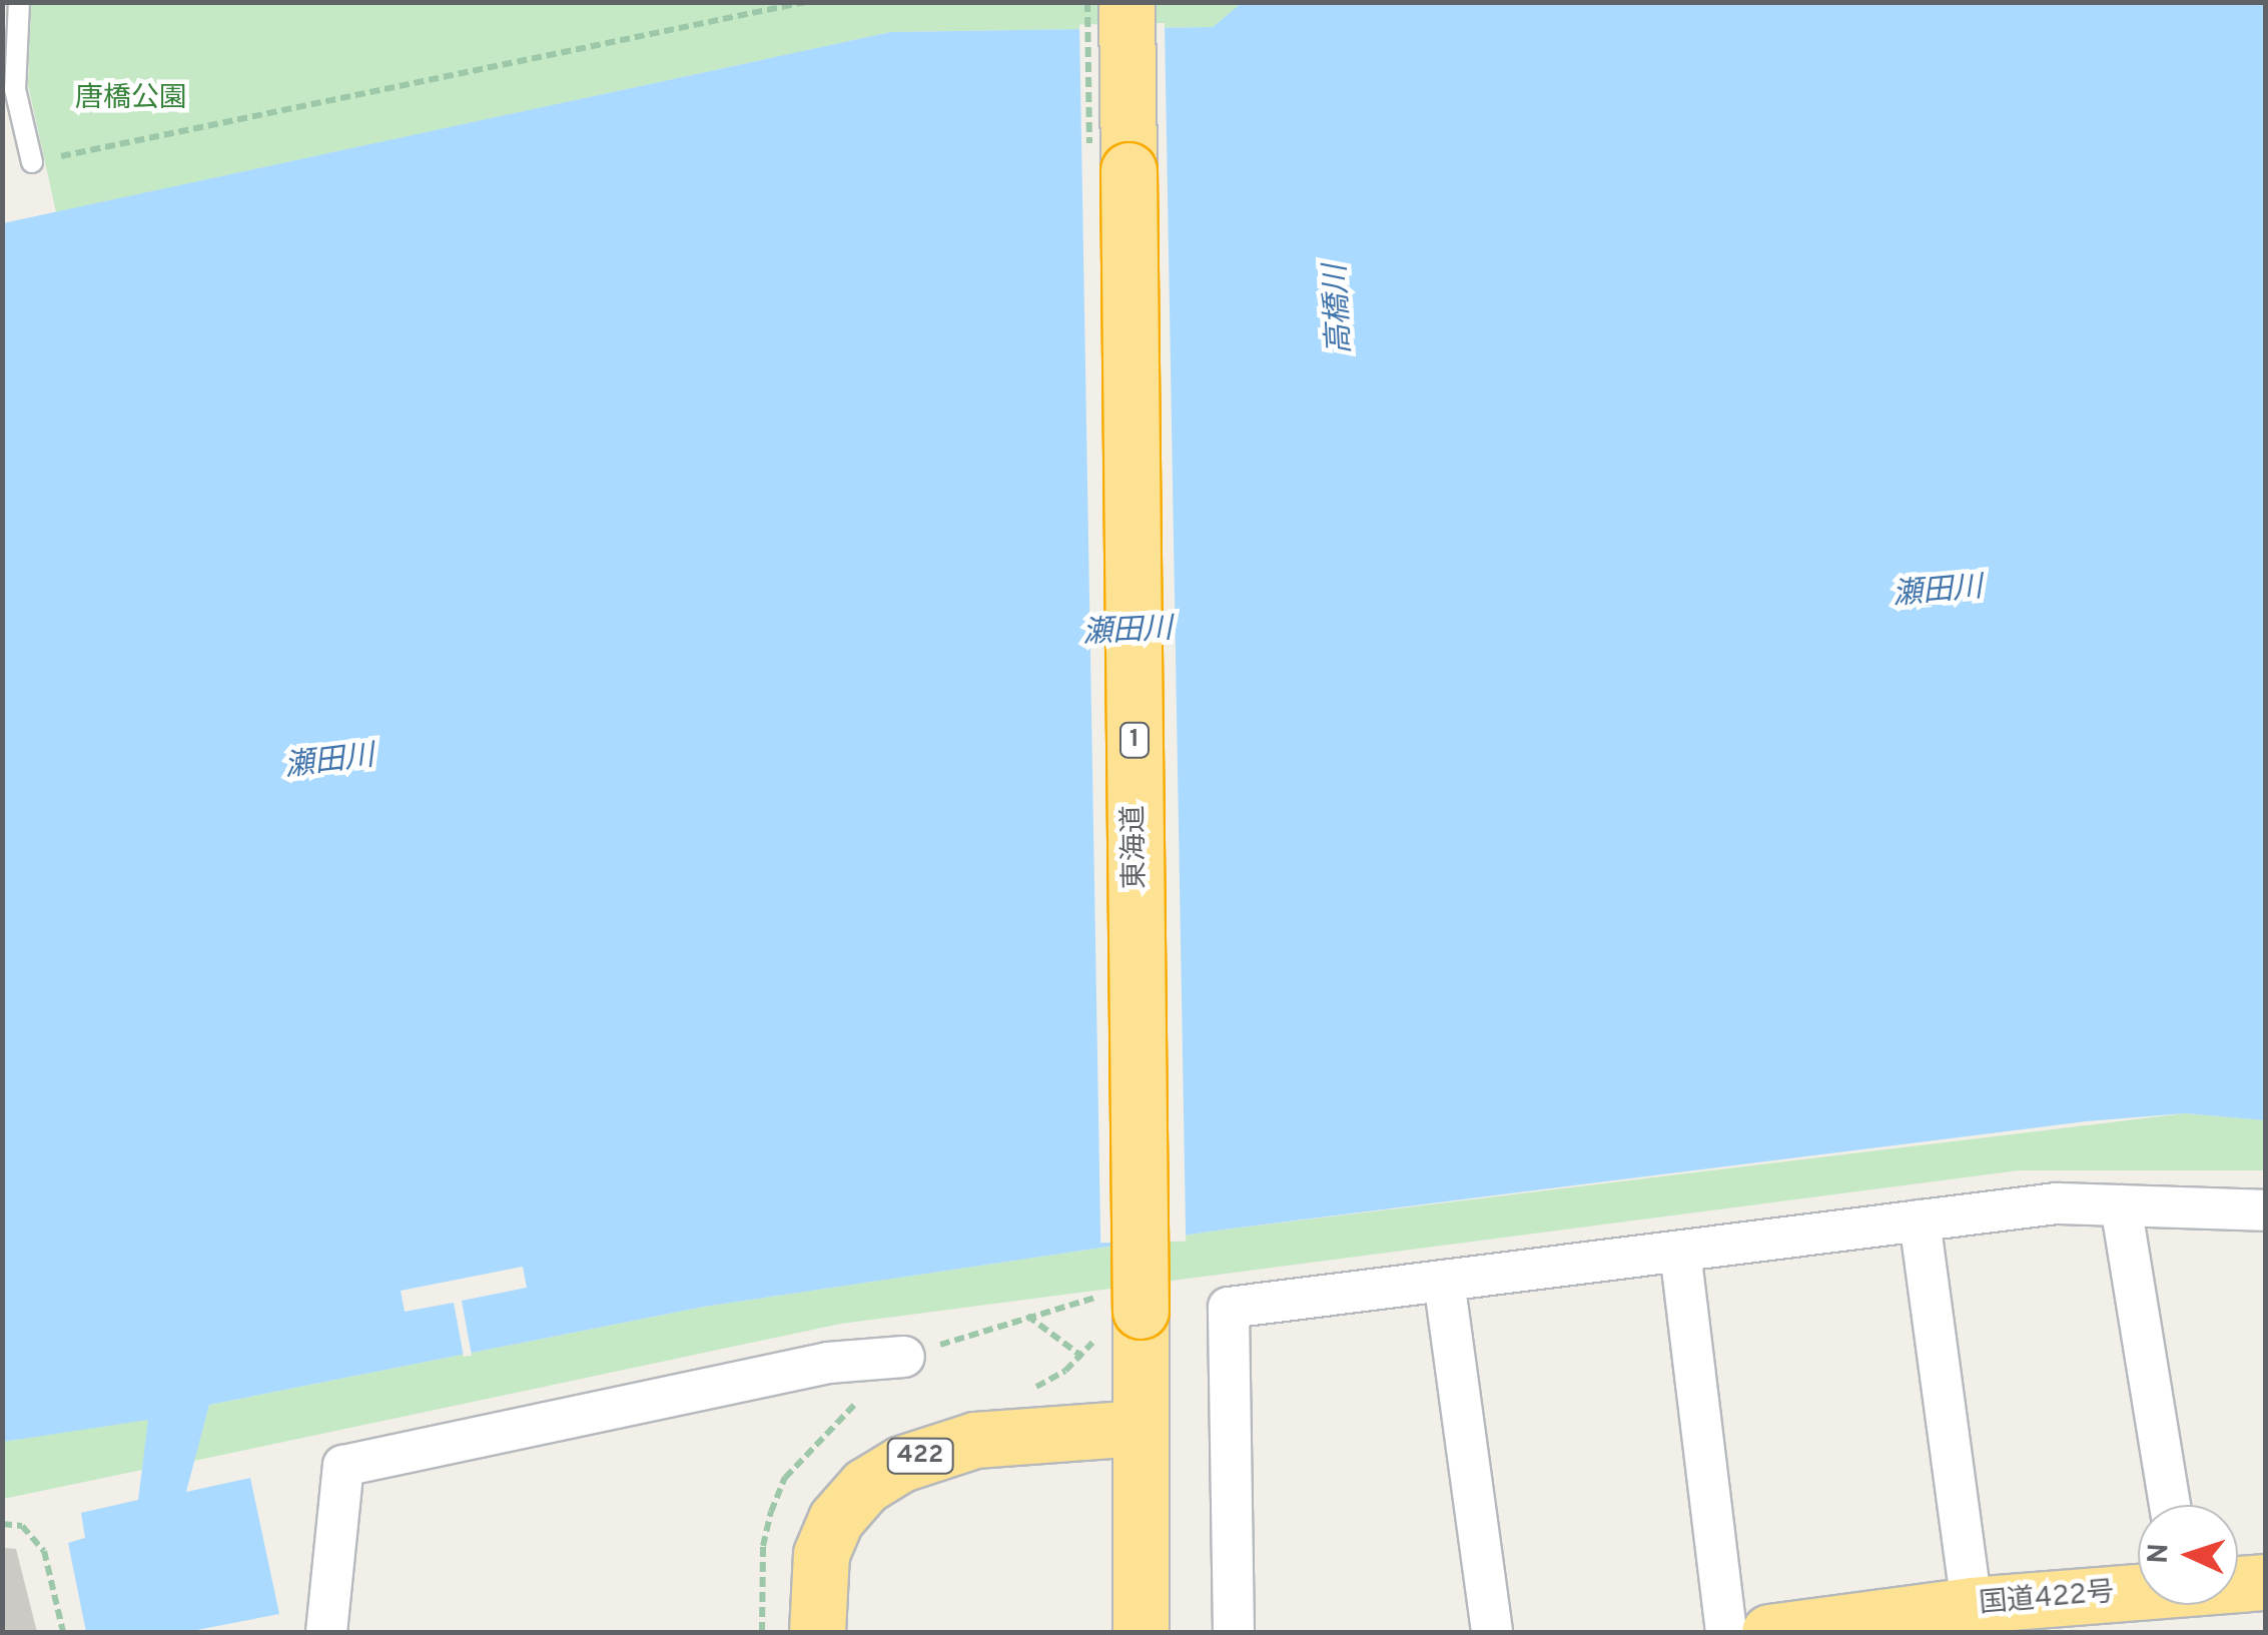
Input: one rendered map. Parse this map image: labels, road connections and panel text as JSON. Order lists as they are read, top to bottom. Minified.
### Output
{"streets":{"highway":["1","東海道","422","国道422号"]},"crossings":[["東海道","422"]],"water":["高橋川","瀬田川"],"parks":["唐橋公園"],"north":"left"}
